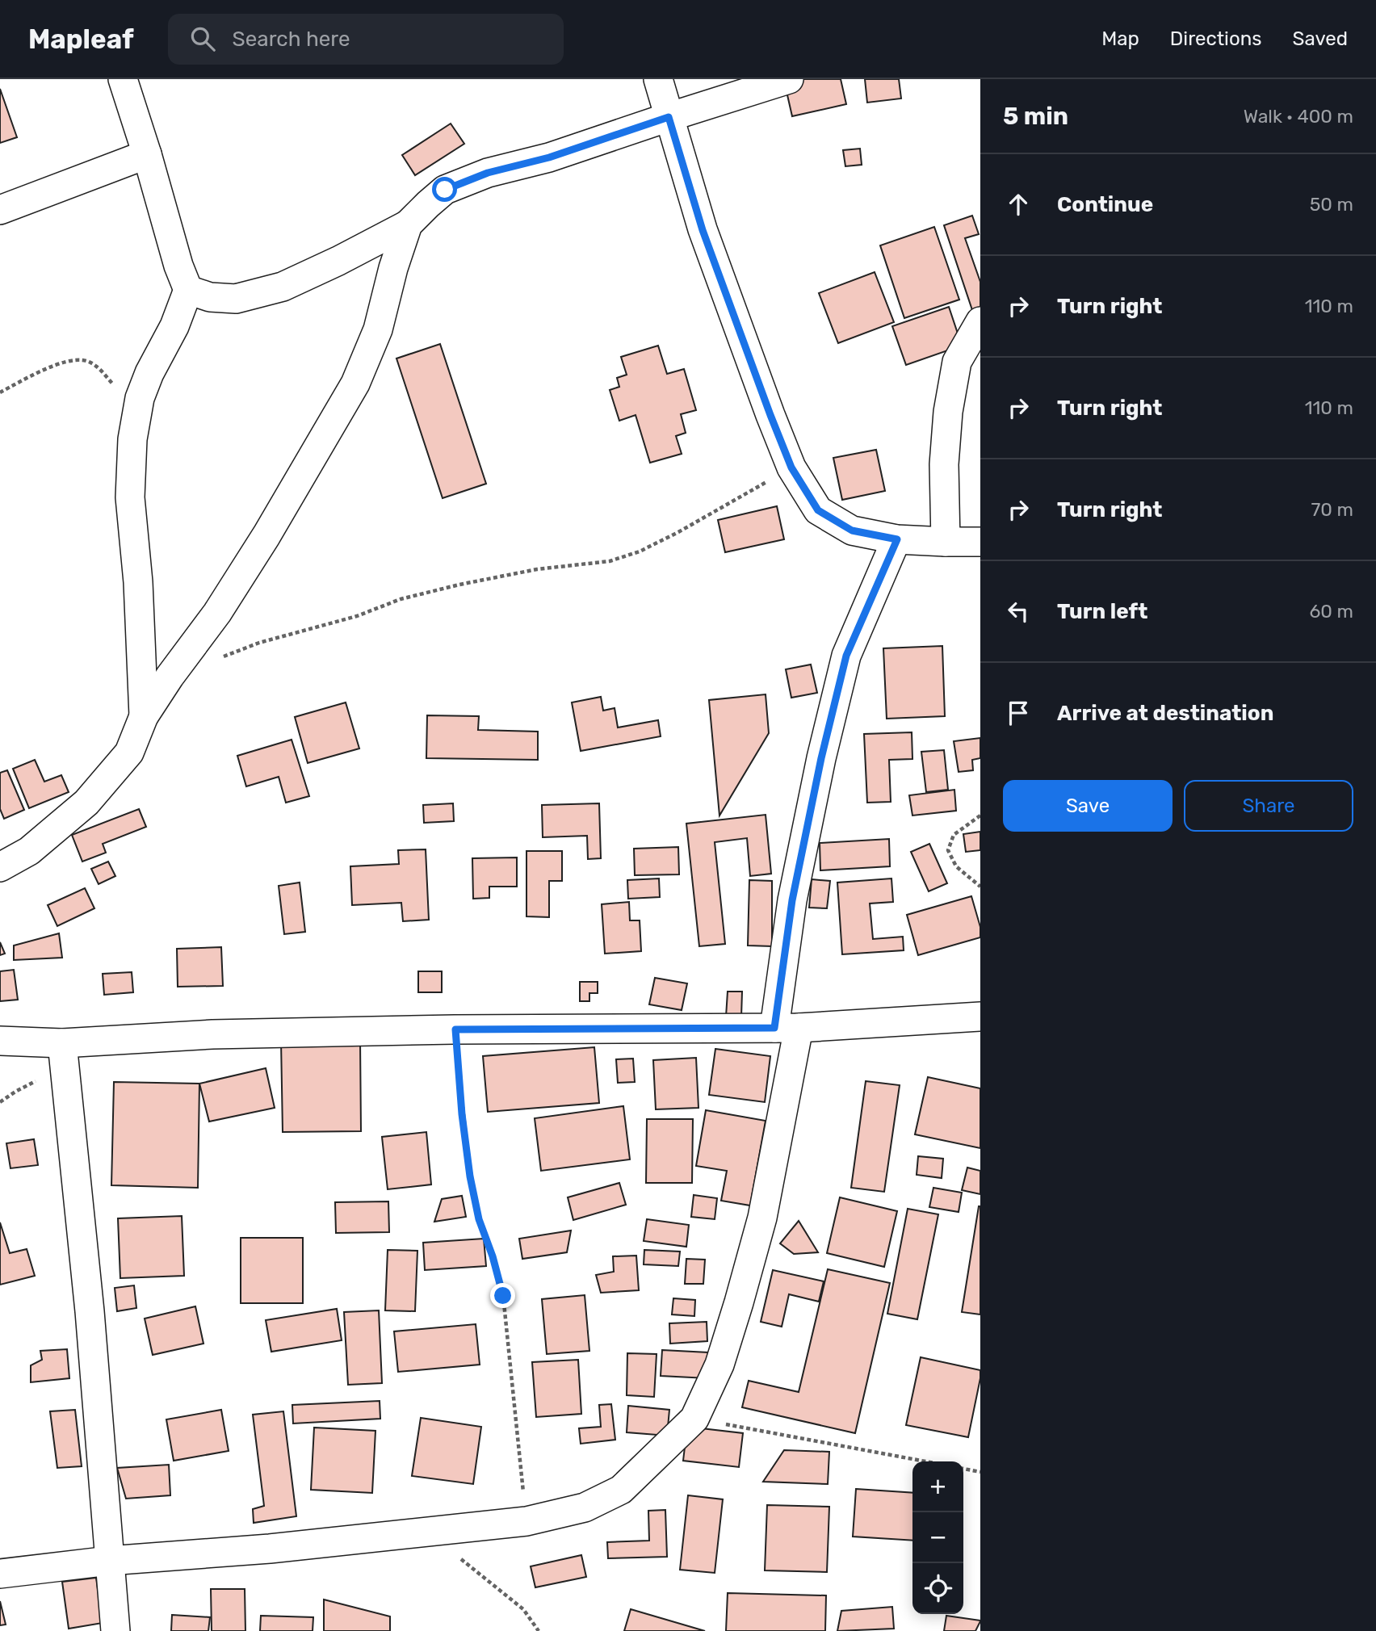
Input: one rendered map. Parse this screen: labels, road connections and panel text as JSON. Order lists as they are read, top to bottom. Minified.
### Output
{"page":{"header":"Mapleaf","search":"Search here","nav":["Map","Directions","Saved"],"heading":["5 min","Walk · 400 m"],"list":[["Continue","50 m"],["Turn right","110 m"],["Turn right","110 m"],["Turn right","70 m"],["Turn left","60 m"],"Arrive at destination"],"buttons":["Save","Share"],"map_buttons":["+","−"]}}
